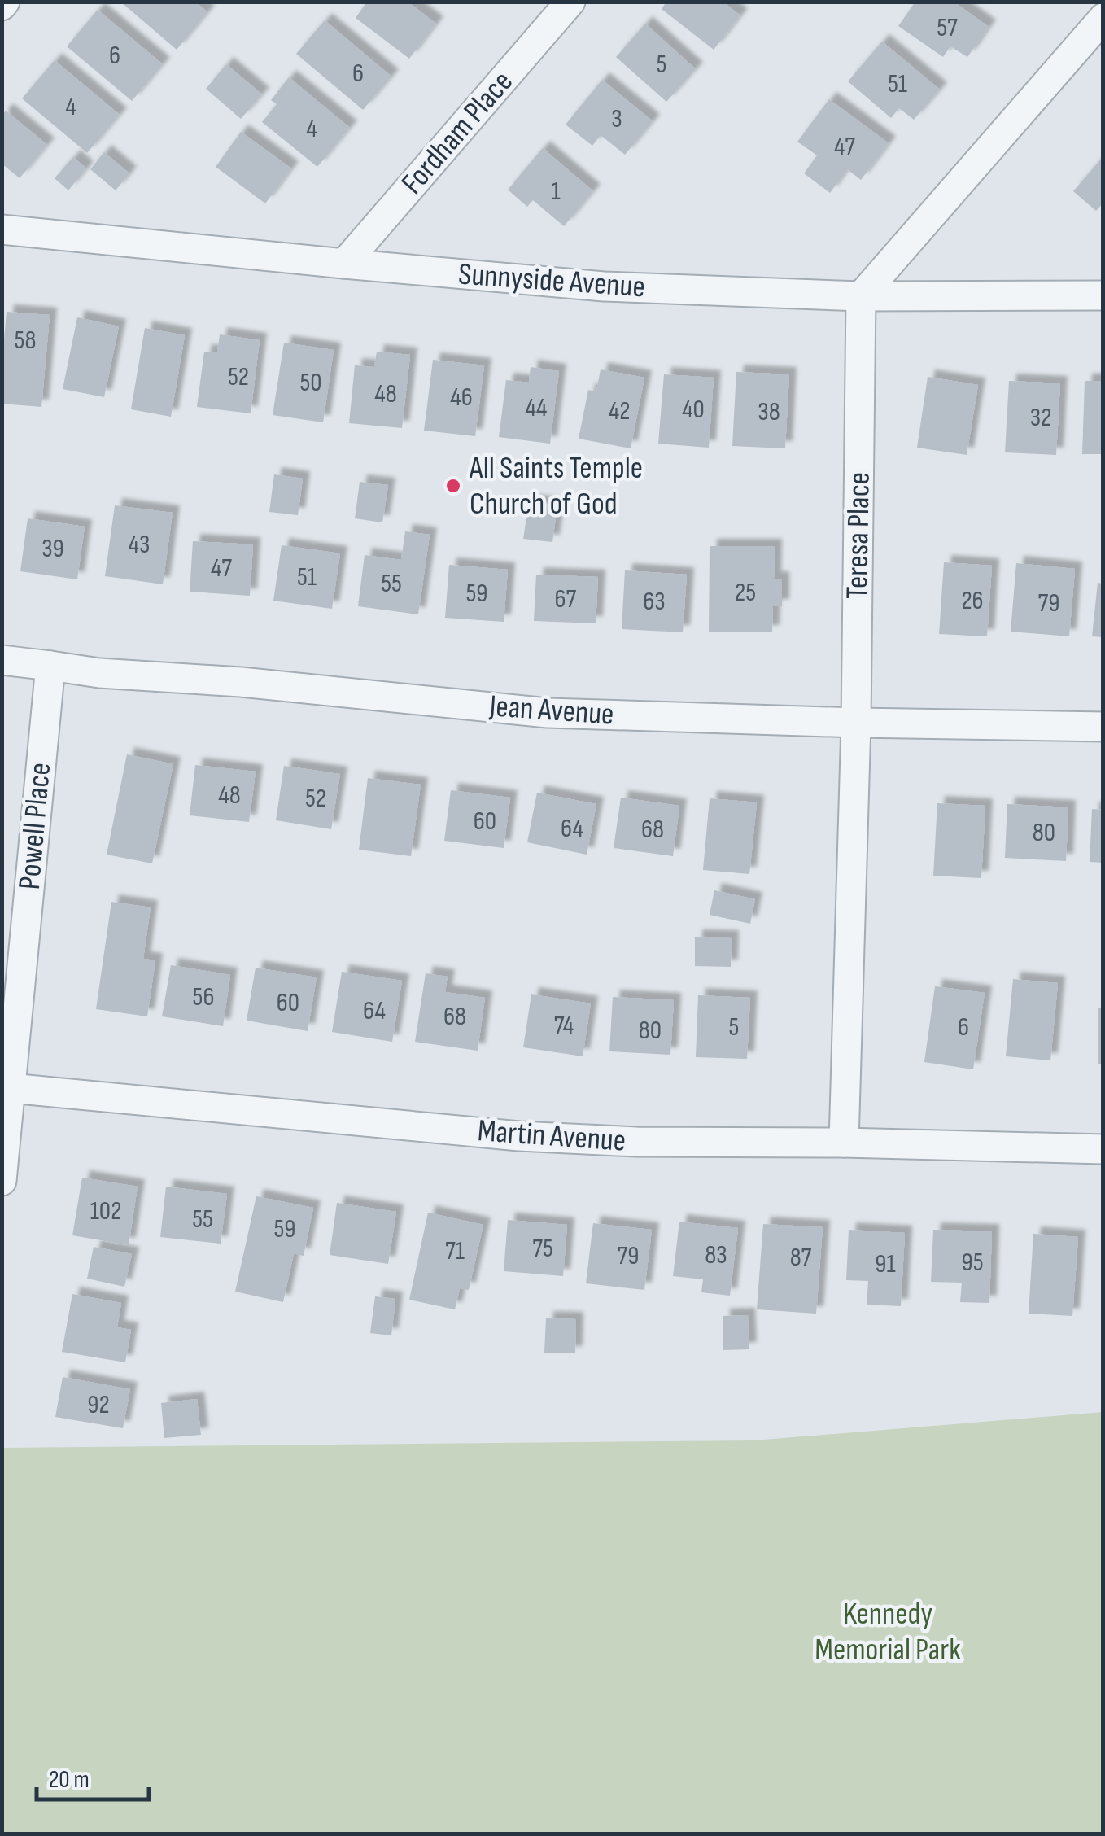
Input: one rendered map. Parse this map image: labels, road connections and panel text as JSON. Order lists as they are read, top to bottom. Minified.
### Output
{"streets":{"street":["Fordham Place","Sunnyside Avenue","Teresa Place","Jean Avenue","Powell Place","Martin Avenue"]},"crossings":[["Fordham Place","Sunnyside Avenue"],["Sunnyside Avenue","Teresa Place"],["Teresa Place","Jean Avenue"],["Teresa Place","Martin Avenue"],["Jean Avenue","Powell Place"],["Powell Place","Martin Avenue"]],"parks":["Kennedy Memorial Park"],"places":["All Saints Temple Church of God"],"house_numbers":["57","6","5","6","51","4","3","4","47","1","58","52","50","48","46","44","40","42","38","32","43","39","47","51","55","25","59","67","26","63","79","48","52","60","64","68","80","56","60","64","68","74","5","6","80","102","55","59","75","71","83","79","87","95","91","92"],"scale_bar":"20 m"}
